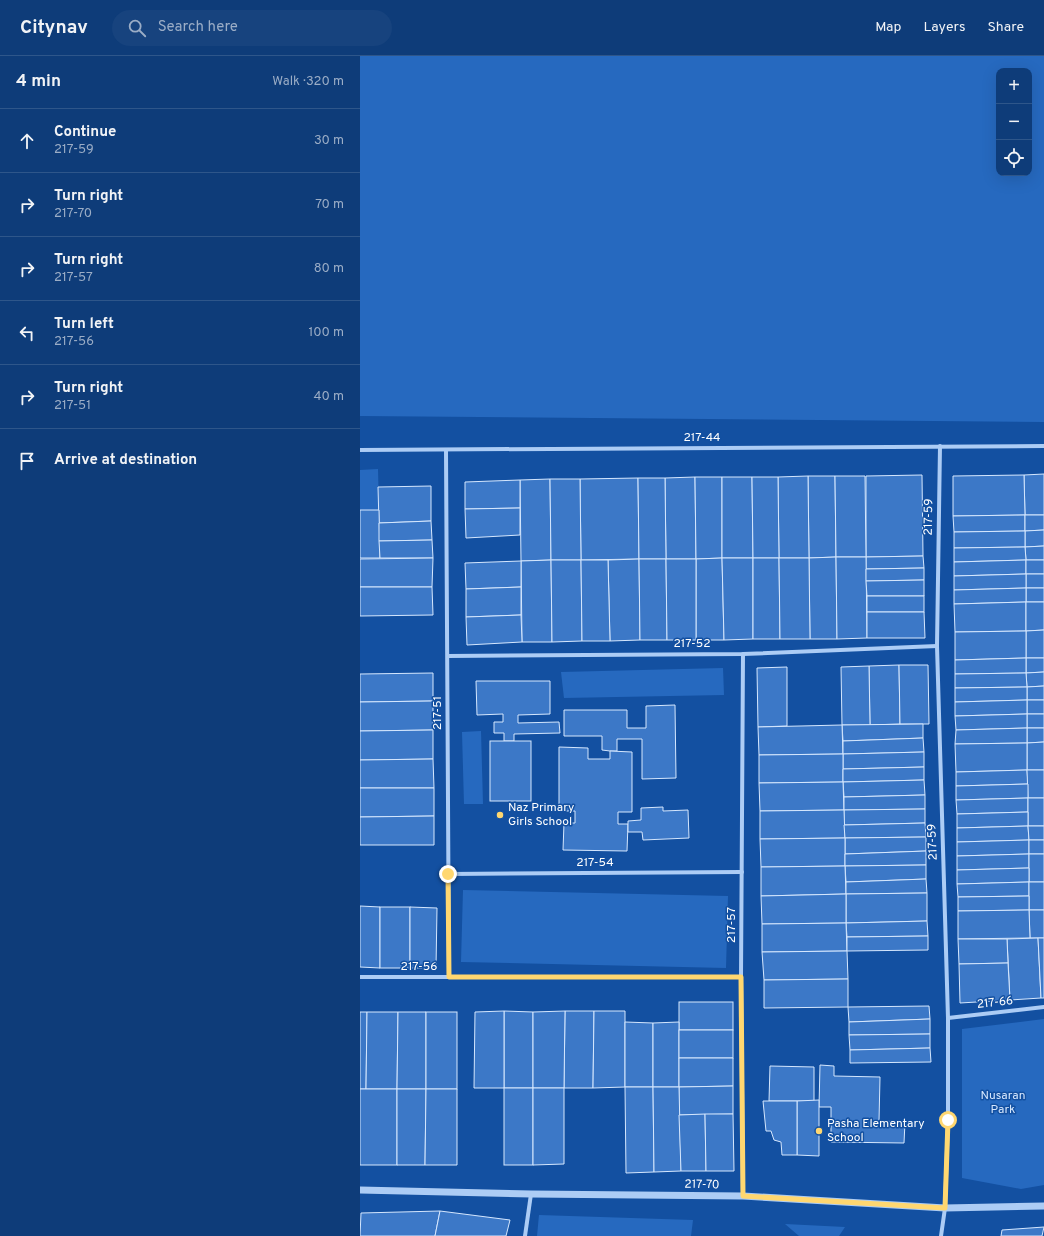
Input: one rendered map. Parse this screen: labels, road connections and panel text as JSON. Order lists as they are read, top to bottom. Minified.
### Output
{"streets":{"street":["217-44","217-59","217-52","217-51","217-54","217-57","217-56","217-66","217-70"]},"crossings":[["217-44","217-59"],["217-44","217-51"],["217-59","217-52"],["217-59","217-66"],["217-59","217-70"],["217-52","217-51"],["217-52","217-57"],["217-51","217-54"],["217-51","217-56"],["217-54","217-57"],["217-57","217-56"],["217-57","217-70"]],"parks":["Nusaran Park"],"places":["Naz Primary Girls School","Pasha Elementary School"],"page":{"header":"Citynav","search":"Search here","nav":["Map","Layers","Share"],"heading":["4 min","Walk · 320 m"],"map_buttons":["+","−"],"list":[["Continue","217-59","30 m"],["Turn right","217-70","70 m"],["Turn right","217-57","80 m"],["Turn left","217-56","100 m"],["Turn right","217-51","40 m"],"Arrive at destination"]}}
